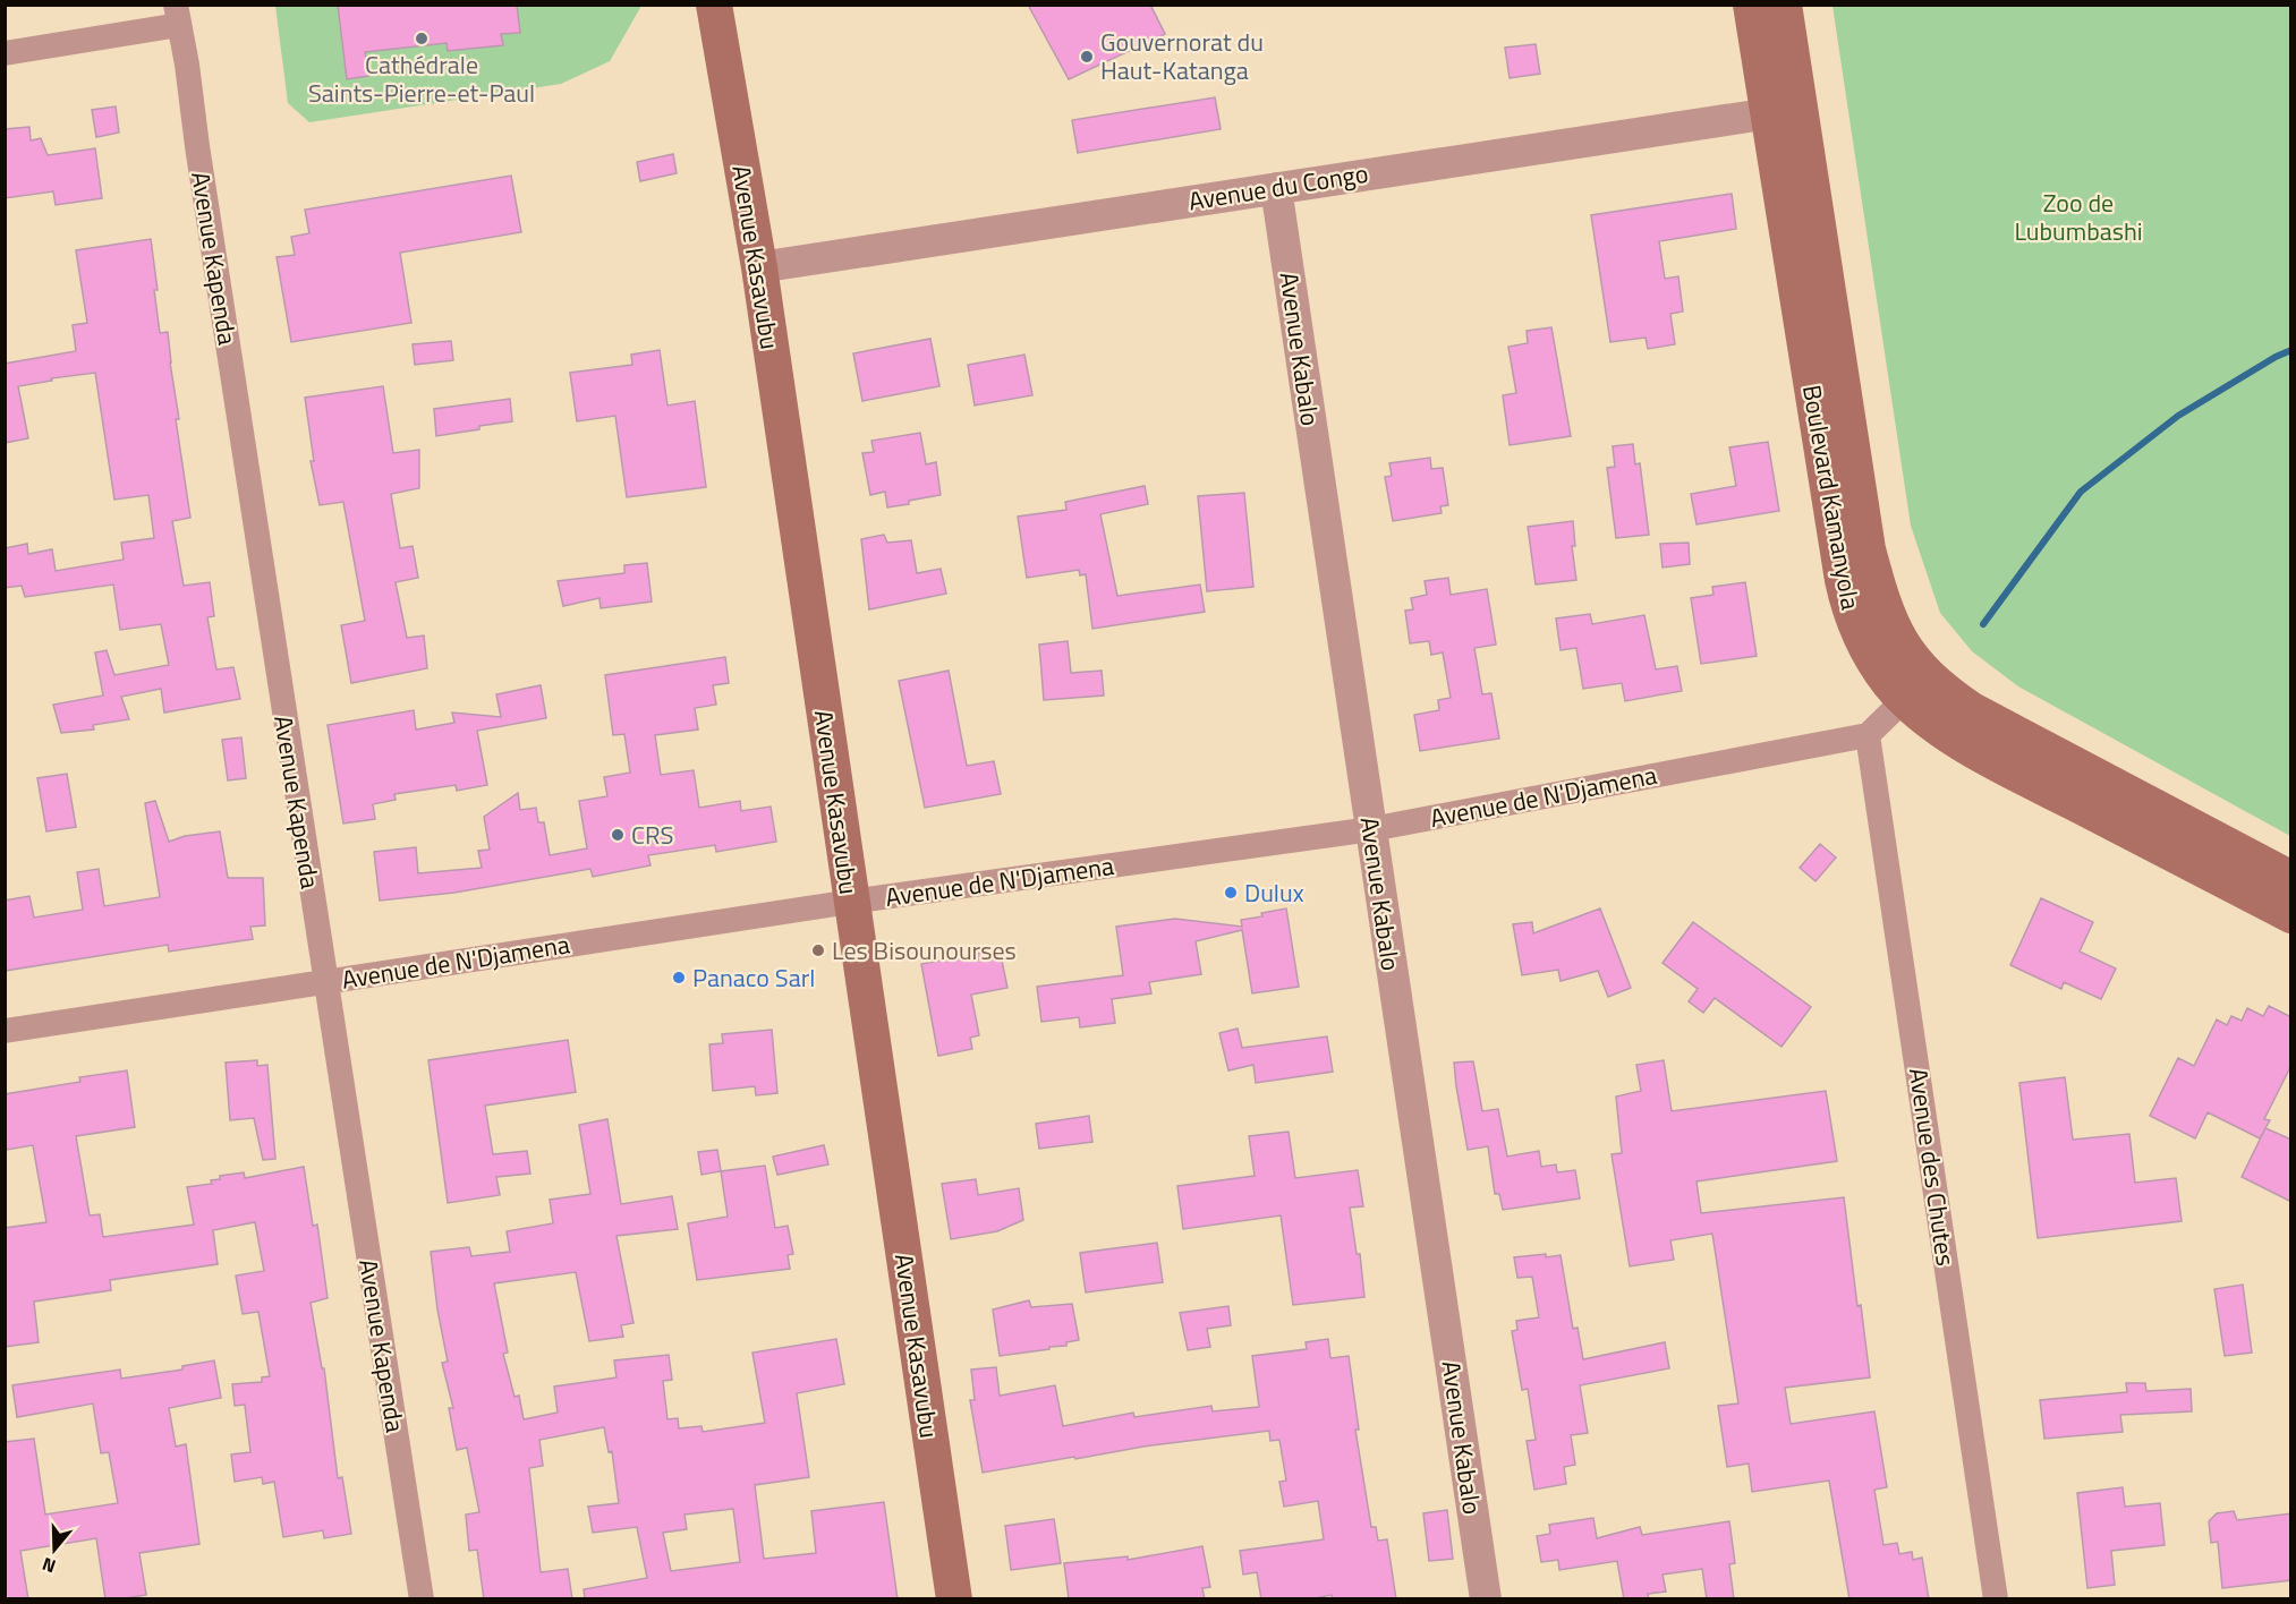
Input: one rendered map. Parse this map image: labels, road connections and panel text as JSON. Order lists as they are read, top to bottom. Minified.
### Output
{"streets":{"main road":["Avenue Kasavubu","Boulevard Kamanyola"],"street":["Avenue du Congo","Avenue Kapenda","Avenue Kabalo","Avenue de N'Djamena","Avenue des Chutes"]},"crossings":[["Avenue du Congo","Avenue Kasavubu"],["Avenue du Congo","Avenue Kabalo"],["Avenue du Congo","Boulevard Kamanyola"],["Avenue Kasavubu","Avenue de N'Djamena"],["Avenue Kapenda","Avenue de N'Djamena"],["Avenue Kabalo","Avenue de N'Djamena"],["Avenue de N'Djamena","Avenue des Chutes"]],"parks":["Zoo de Lubumbashi"],"places":["Cathédrale Saints-Pierre-et-Paul","Gouvernorat du Haut-Katanga","CRS","Dulux","Les Bisounourses","Panaco Sarl"],"north":"bottom"}
